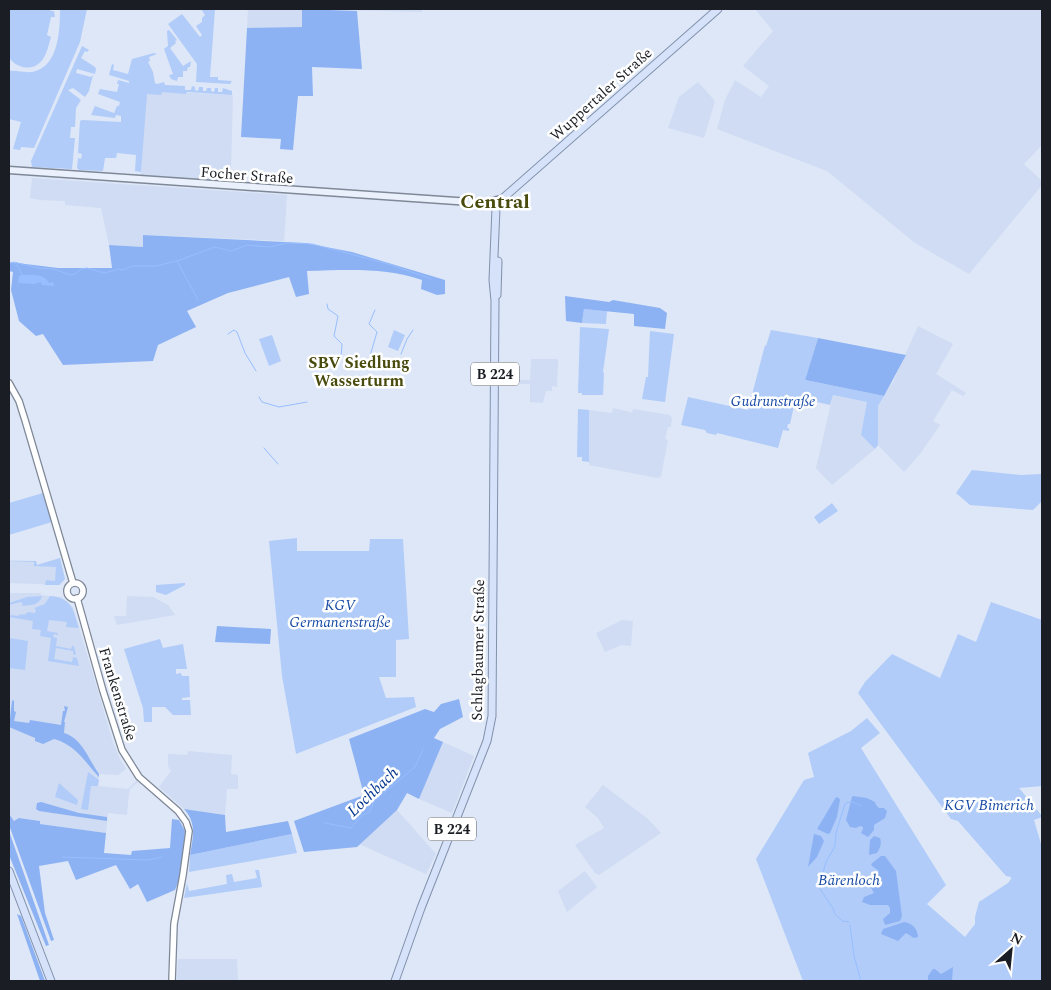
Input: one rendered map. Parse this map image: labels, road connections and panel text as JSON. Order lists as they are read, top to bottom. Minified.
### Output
{"streets":{"main road":["Wuppertaler Straße","Focher Straße","B 224","Schlagbaumer Straße"],"street":["Frankenstraße"]},"crossings":[["Wuppertaler Straße","Focher Straße"],["Wuppertaler Straße","Schlagbaumer Straße"],["Focher Straße","Schlagbaumer Straße"]],"districts":["Central","SBV Siedlung Wasserturm"],"water":["Lochbach"],"parks":["Gudrunstraße","KGV Germanenstraße","KGV Bimerich","Bärenloch"],"north":"top right"}
